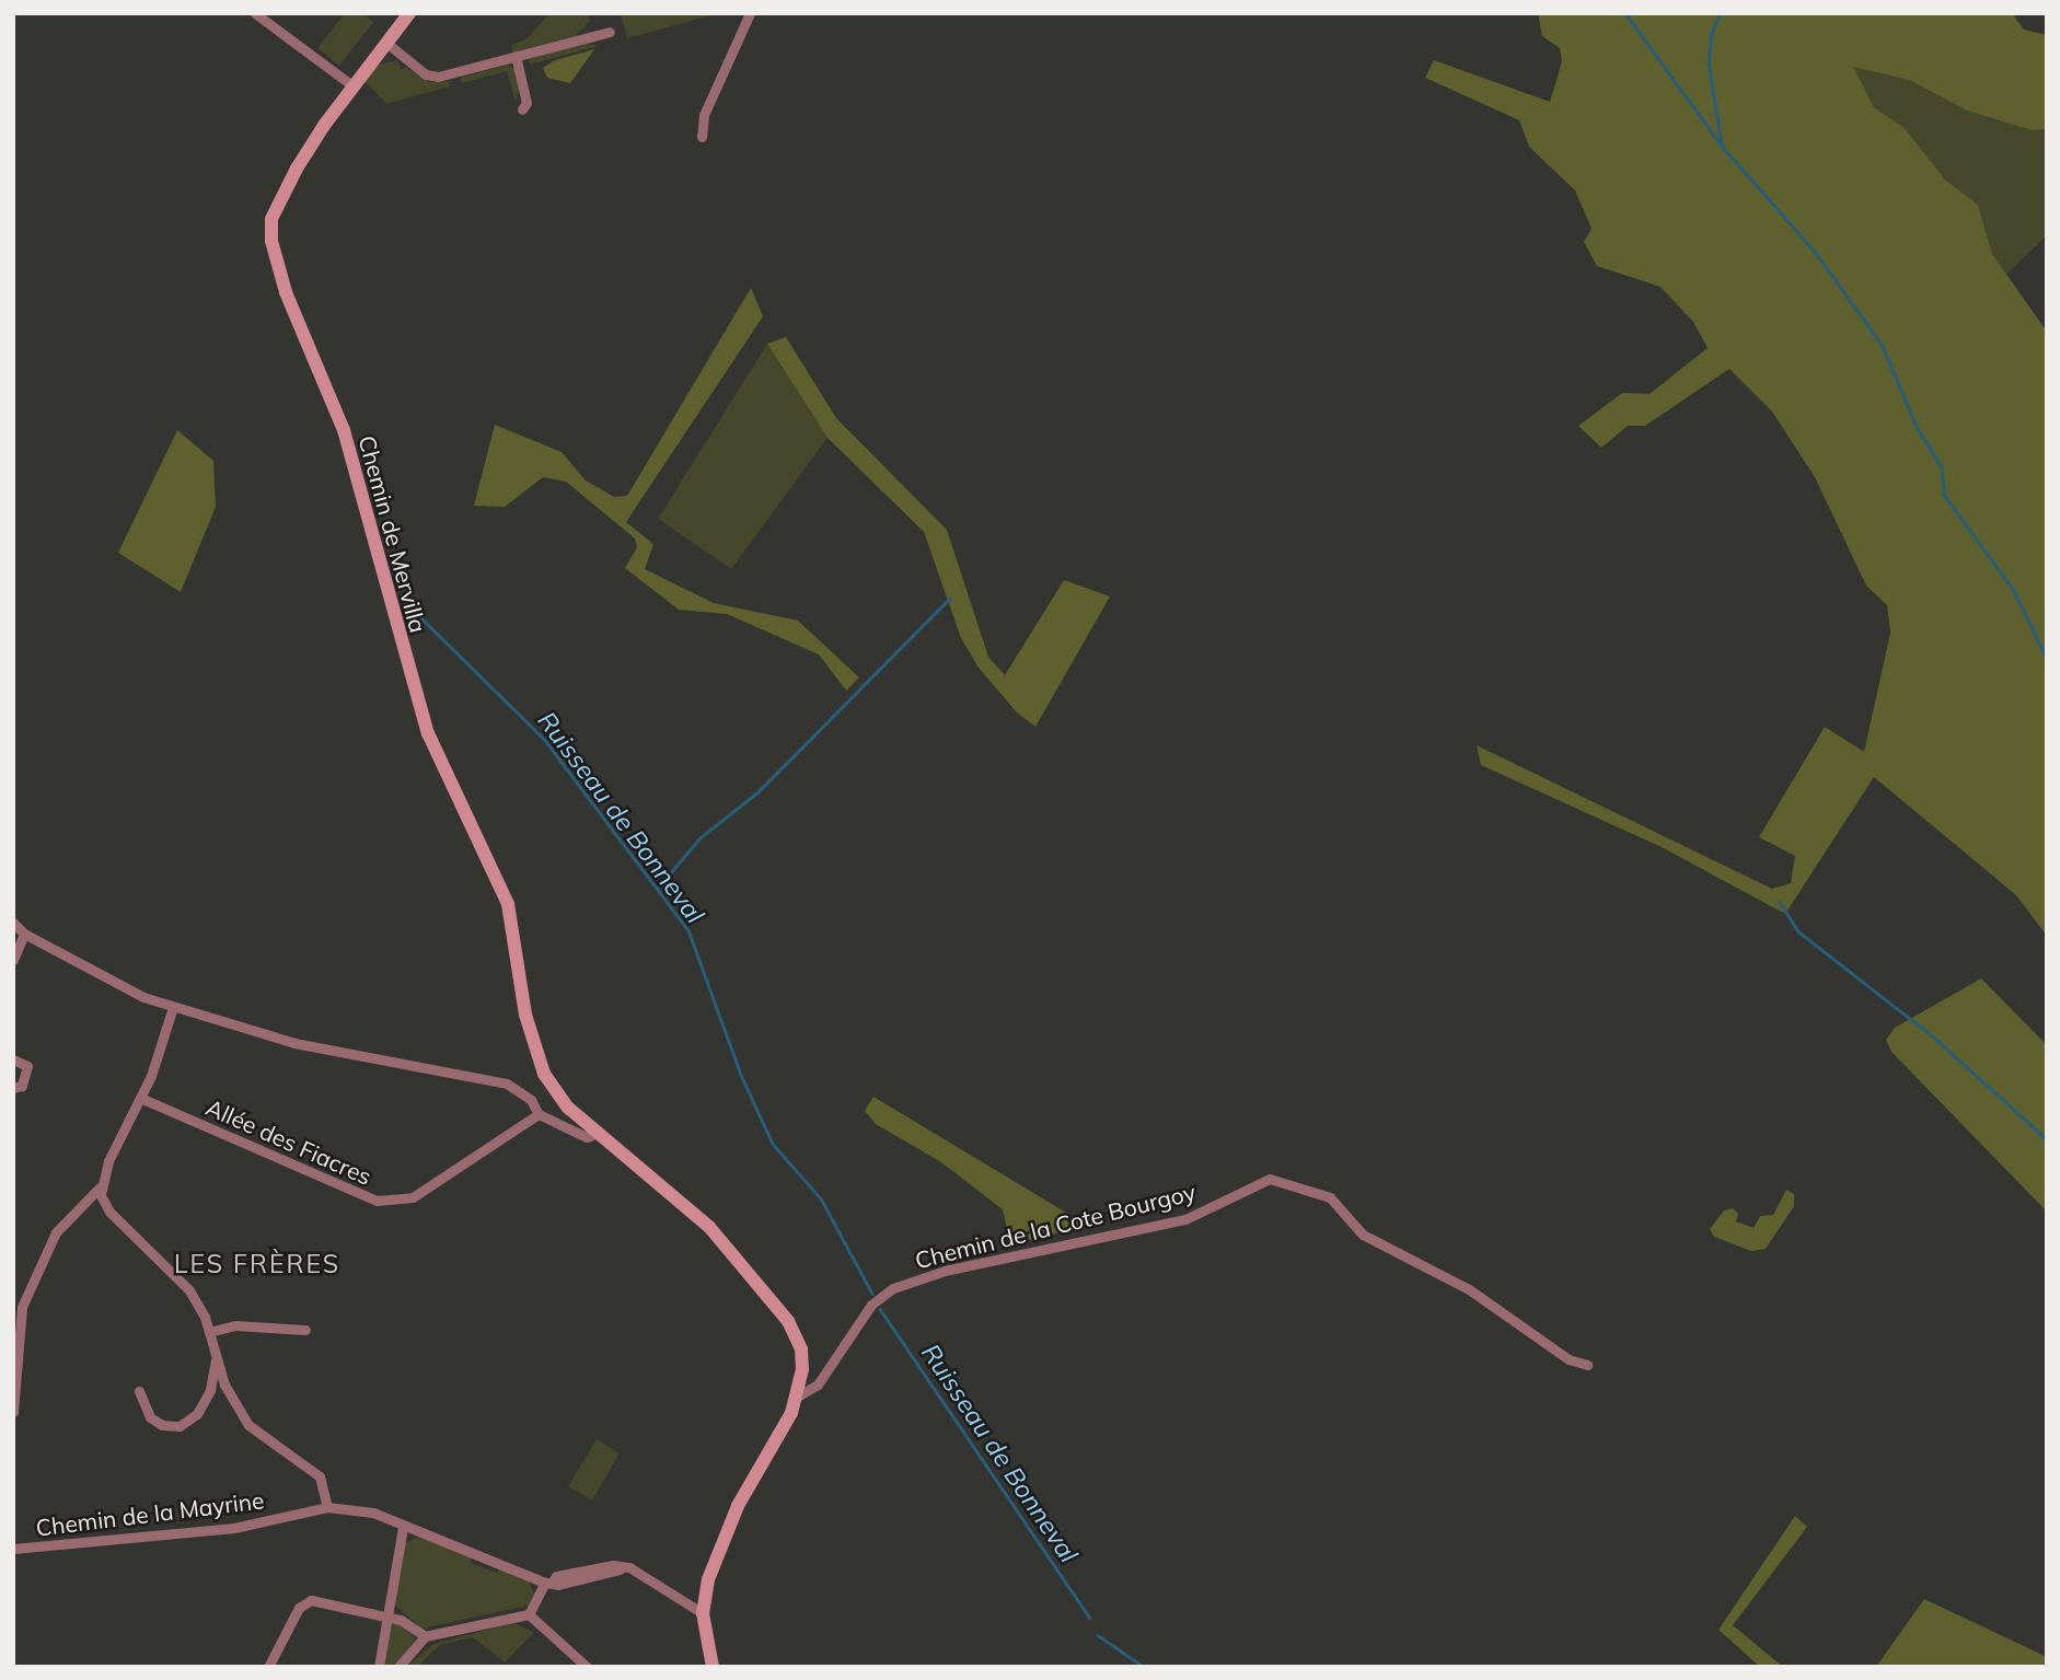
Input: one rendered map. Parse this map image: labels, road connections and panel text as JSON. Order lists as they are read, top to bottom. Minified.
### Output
{"streets":{"street":["Chemin de Mervilla","Allée des Fiacres","Chemin de la Cote Bourgoy","Chemin de la Mayrine"]},"districts":["LES FRÈRES"],"water":["Ruisseau de Bonneval"]}
